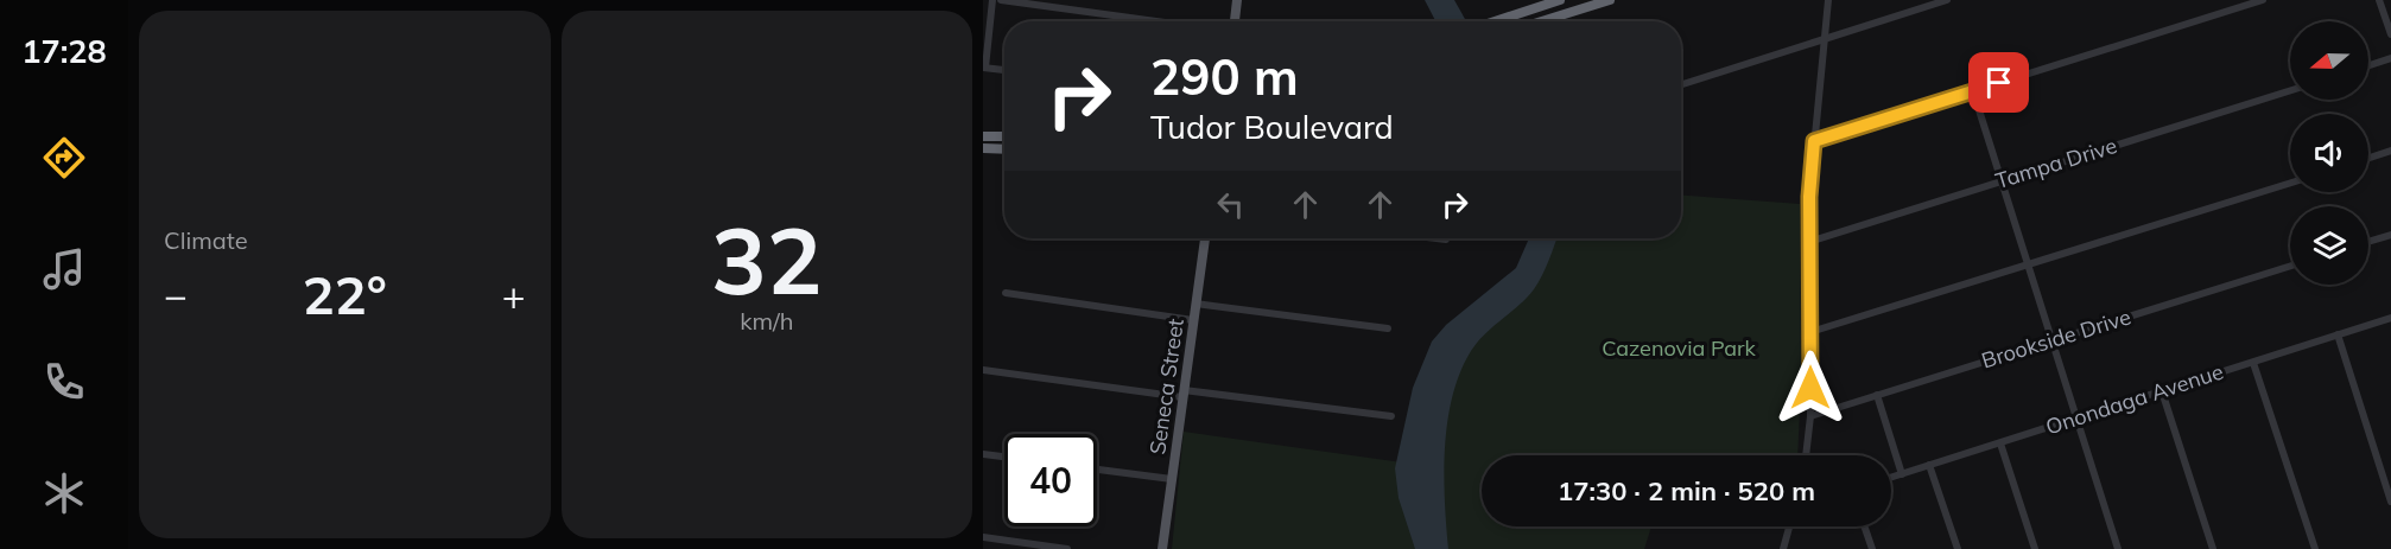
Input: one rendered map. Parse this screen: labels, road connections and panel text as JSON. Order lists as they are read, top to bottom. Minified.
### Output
{"streets":{"main road":["Seneca Street"],"street":["Tampa Drive","Brookside Drive","Onondaga Avenue"]},"parks":["Cazenovia Park"],"north":"left","page":{"tabs":"17:28","tile":["Climate",["32","km/h"]],"turn":["290 m","Tudor Boulevard"],"heat":["−","22°","+"],"limit":"40","trip":"17:30 · 2 min · 520 m"}}
